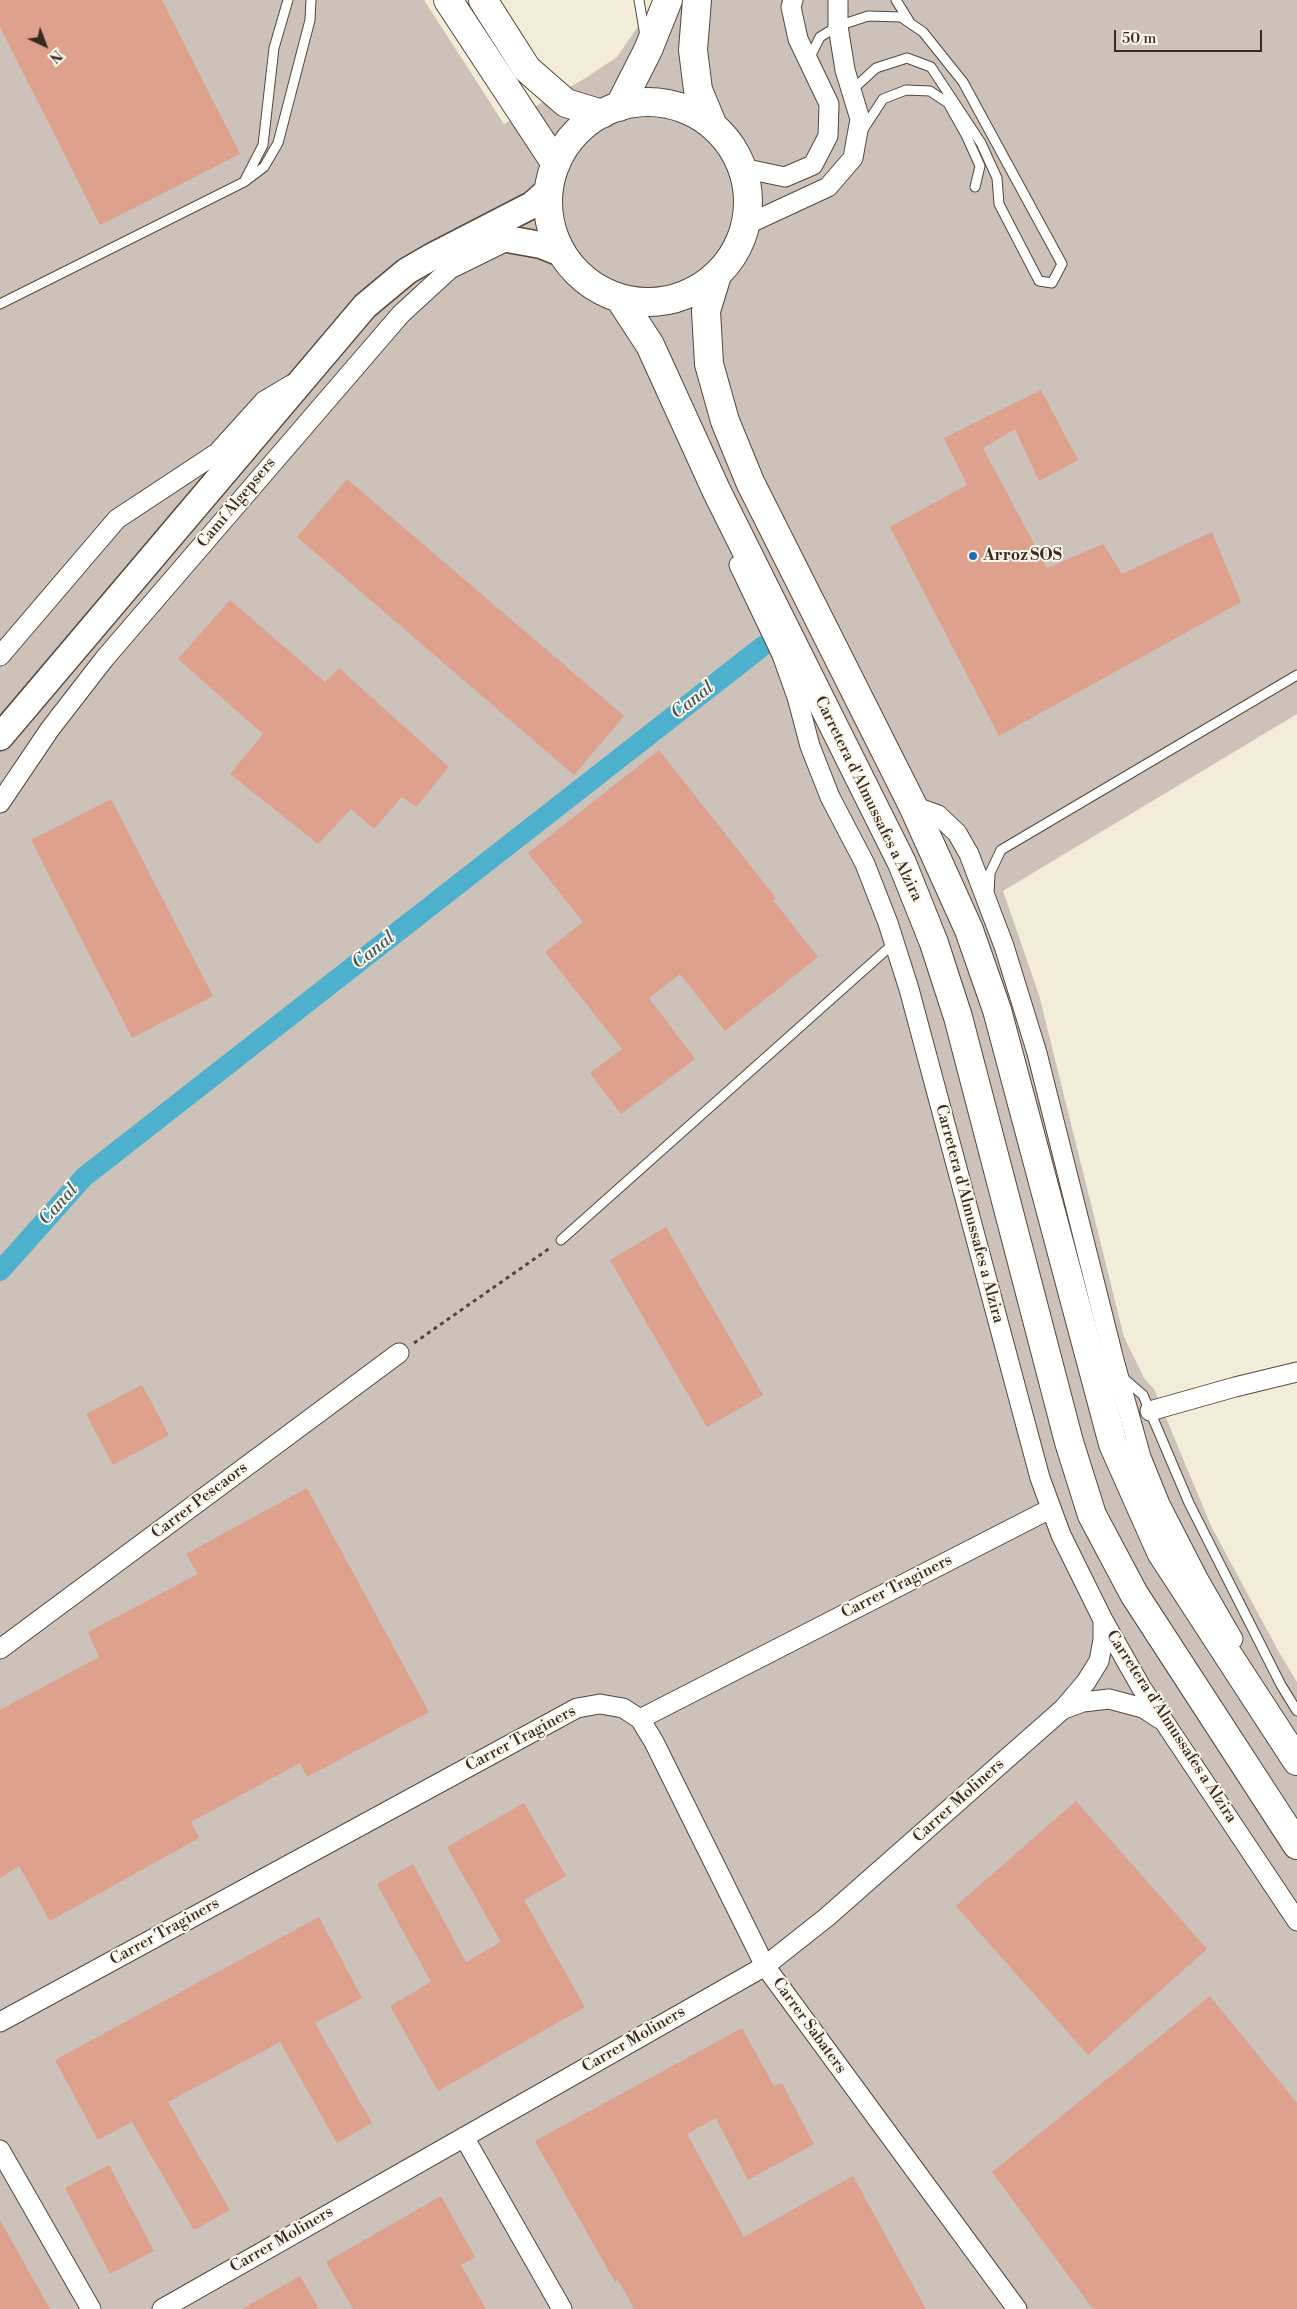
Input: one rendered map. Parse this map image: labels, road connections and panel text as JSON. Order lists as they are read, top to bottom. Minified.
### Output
{"streets":{"main road":["Carretera d'Almussafes a Alzira"],"street":["Camí Algepsers","Carrer Pescaors","Carrer Traginers","Carrer Moliners","Carrer Sabaters"]},"crossings":[["Carretera d'Almussafes a Alzira","Carrer Traginers"],["Carretera d'Almussafes a Alzira","Carrer Moliners"],["Carrer Traginers","Carrer Sabaters"],["Carrer Moliners","Carrer Sabaters"]],"water":["Canal"],"places":["Arroz SOS"],"scale_bar":"50 m","north":"bottom right"}
